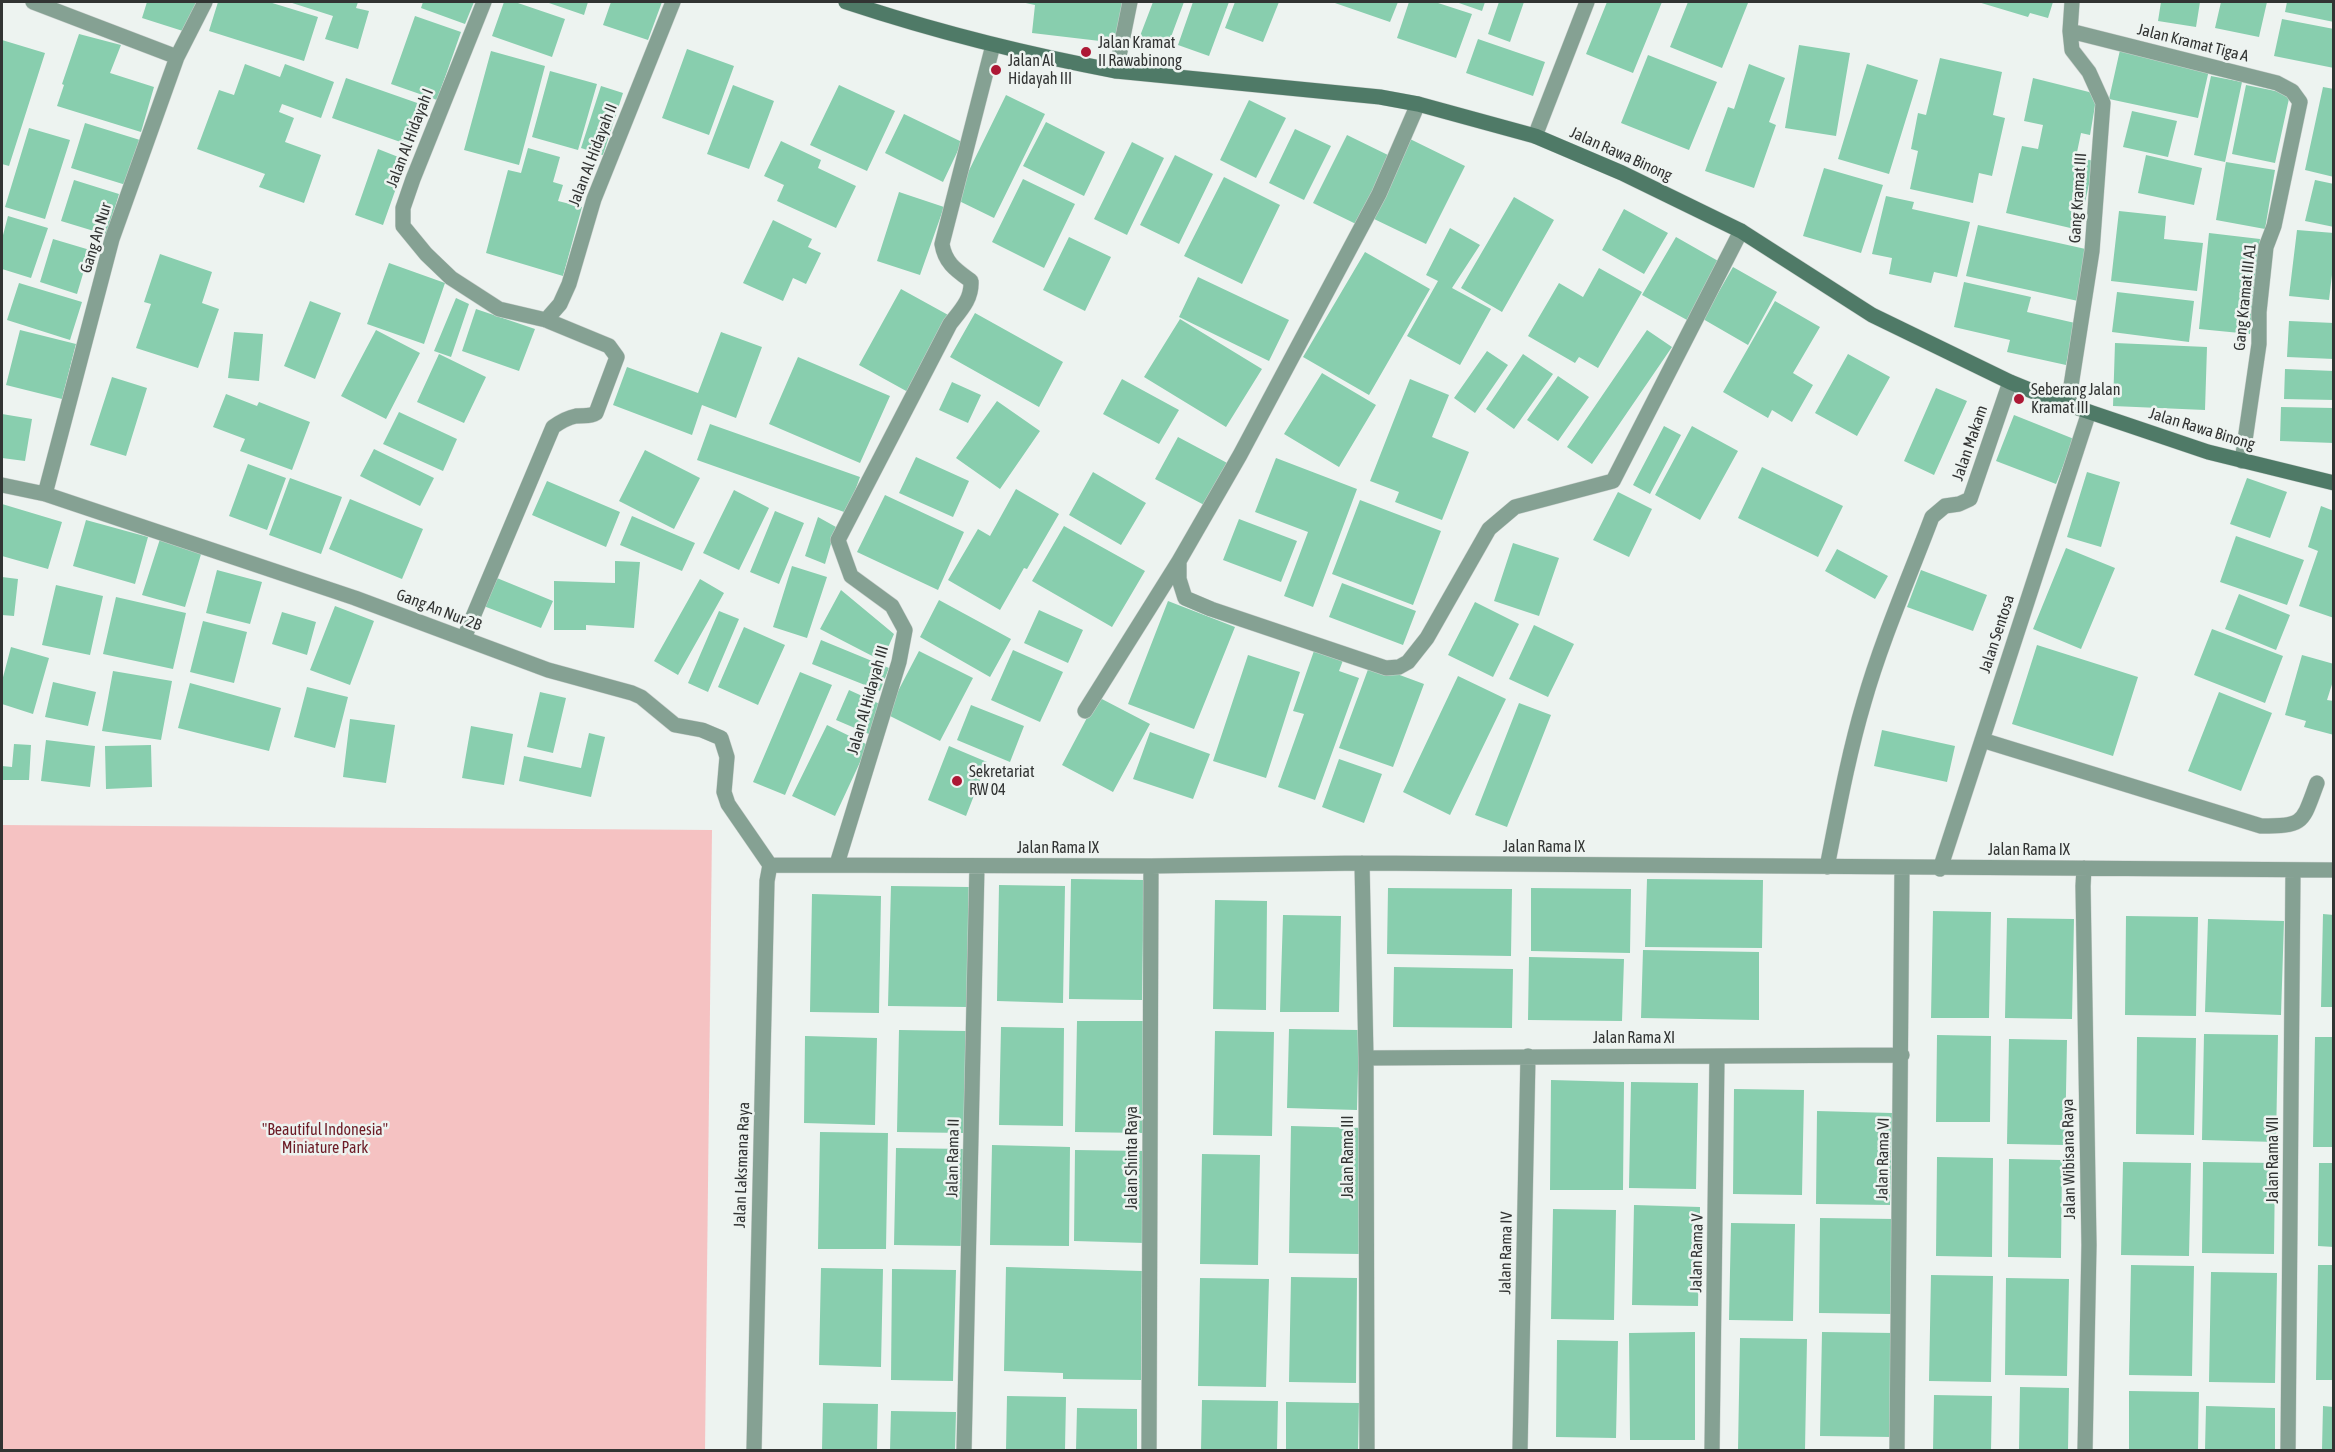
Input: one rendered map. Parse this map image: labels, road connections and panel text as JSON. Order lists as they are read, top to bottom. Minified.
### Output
{"streets":{"main road":["Jalan Rawa Binong"],"street":["Jalan Kramat Tiga A","Jalan Al Hidayah I","Jalan Al Hidayah II","Gang Kramat III","Gang An Nur","Gang Kramat III A1","Jalan Makam","Gang An Nur 2B","Jalan Sentosa","Jalan Al Hidayah III","Jalan Rama IX","Jalan Rama XI","Jalan Rama III","Jalan Rama II","Jalan Shinta Raya","Jalan Rama VI","Jalan Wibisana Raya","Jalan Rama VII","Jalan Laksmana Raya","Jalan Rama IV","Jalan Rama V"]},"crossings":[["Jalan Kramat Tiga A","Gang Kramat III"],["Jalan Kramat Tiga A","Gang Kramat III A1"],["Jalan Al Hidayah I","Jalan Al Hidayah II"],["Jalan Rawa Binong","Gang Kramat III"],["Jalan Rawa Binong","Gang Kramat III A1"],["Jalan Rawa Binong","Jalan Makam"],["Jalan Rawa Binong","Jalan Sentosa"],["Jalan Rawa Binong","Jalan Al Hidayah III"],["Gang An Nur","Gang An Nur 2B"],["Jalan Makam","Jalan Rama IX"],["Gang An Nur 2B","Jalan Rama IX"],["Gang An Nur 2B","Jalan Laksmana Raya"],["Jalan Sentosa","Jalan Rama IX"],["Jalan Al Hidayah III","Jalan Rama IX"],["Jalan Rama IX","Jalan Rama III"],["Jalan Rama IX","Jalan Rama II"],["Jalan Rama IX","Jalan Shinta Raya"],["Jalan Rama IX","Jalan Rama VI"],["Jalan Rama IX","Jalan Wibisana Raya"],["Jalan Rama IX","Jalan Rama VII"],["Jalan Rama IX","Jalan Laksmana Raya"],["Jalan Rama XI","Jalan Rama III"],["Jalan Rama XI","Jalan Rama VI"],["Jalan Rama XI","Jalan Rama IV"],["Jalan Rama XI","Jalan Rama V"]],"parks":["\"Beautiful Indonesia\" Miniature Park"],"places":["Jalan Kramat II Rawabinong","Jalan Al Hidayah III","Seberang Jalan Kramat III","Sekretariat RW 04"]}
